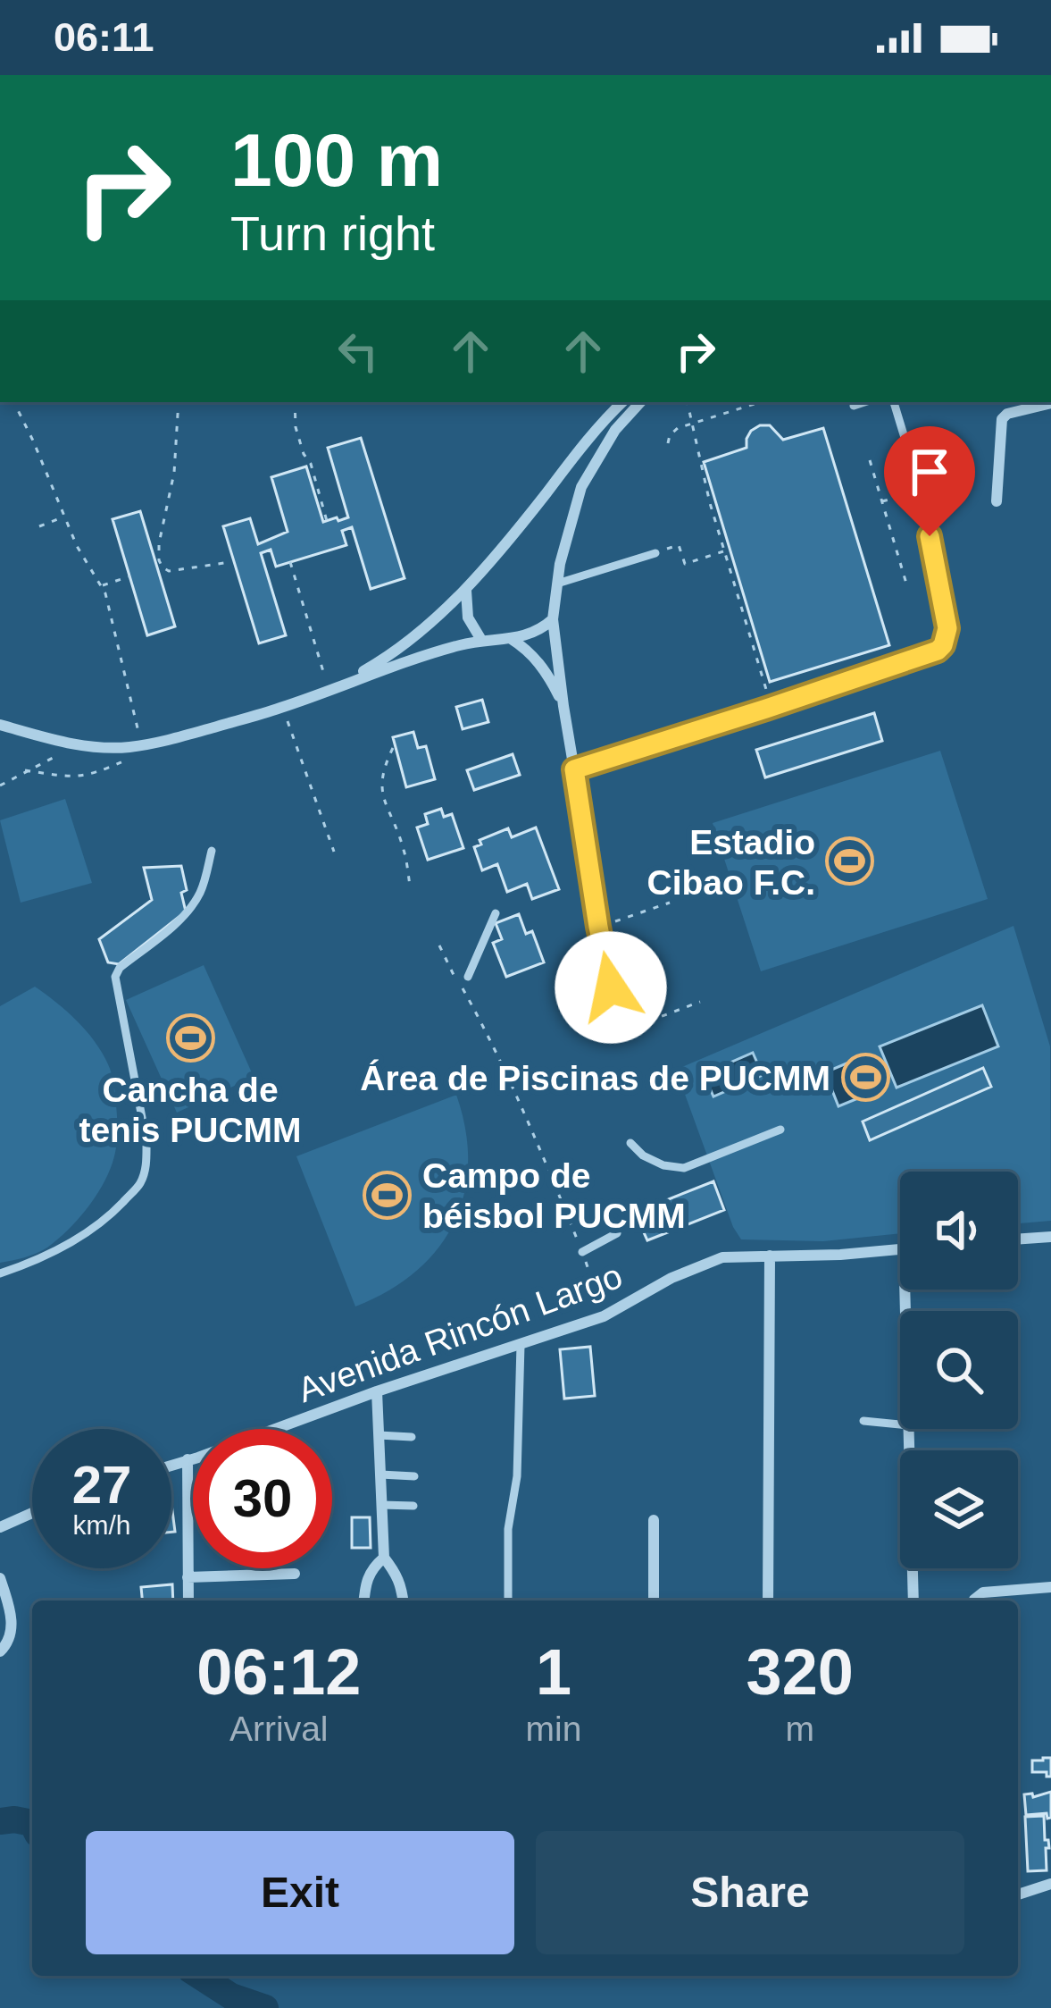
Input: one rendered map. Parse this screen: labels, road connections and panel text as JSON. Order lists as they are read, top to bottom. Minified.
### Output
{"streets":{"street":["Avenida Rincón Largo"]},"places":{"sports":["Estadio Cibao F.C.","Cancha de tenis PUCMM","Área de Piscinas de PUCMM","Campo de béisbol PUCMM"]},"page":{"status":"06:11","turn":["100 m","Turn right"],"speed":"27 km/h","limit":"30","eta":["06:12","Arrival","1","min","320","m"],"buttons":["Exit","Share"]}}
